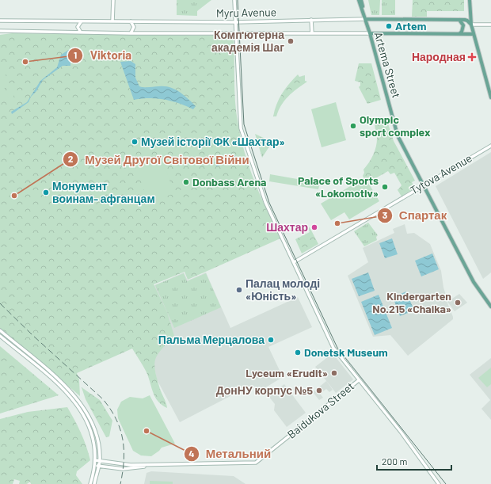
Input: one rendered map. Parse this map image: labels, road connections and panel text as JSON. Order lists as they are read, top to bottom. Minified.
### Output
{"streets":{"main road":["Myru Avenue","Artema Street","Tytova Avenue","Baidukova Street"]},"crossings":[["Myru Avenue","Artema Street"],["Artema Street","Tytova Avenue"]],"places":{"other":["Artem","Комп'ютерна академія Шаг","Viktoria","Olympic sport complex","Музей історії ФК «Шахтар»","Donbass Arena","Palace of Sports «Lokomotiv»","Монумент воинам- афганцам","Музей Другої Світової Війни","Спартак","Шахтар","Палац молоді «Юність»","Kindergarten No.215 «Chaika»","Пальма Мерцалова","Donetsk Museum","Lyceum «Erudit»","ДонНУ корпус №5","Метальний"],"health":["Народная"]},"scale_bar":"200 m"}
